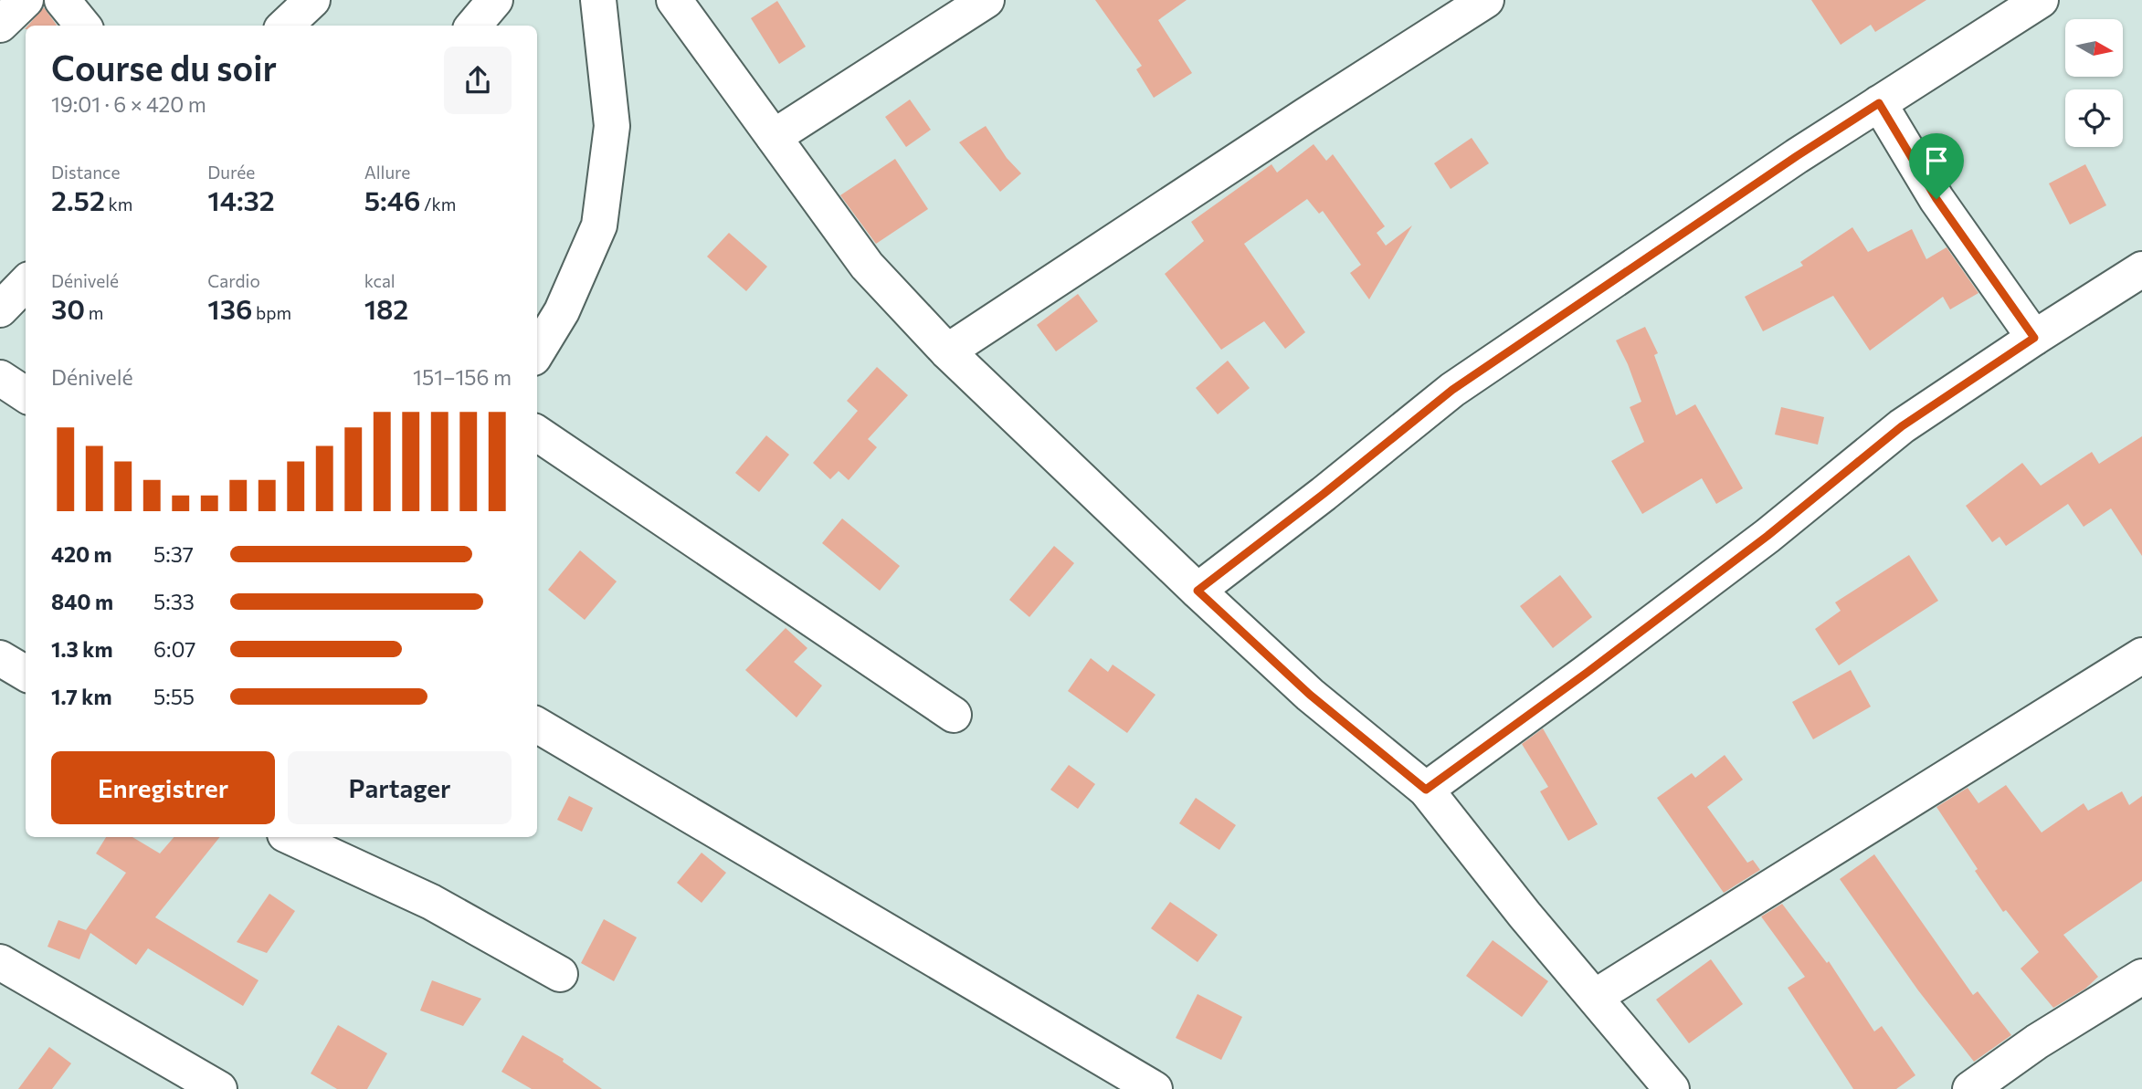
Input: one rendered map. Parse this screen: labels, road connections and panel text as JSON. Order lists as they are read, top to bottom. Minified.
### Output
{"north":"right","page":{"heading":["Course du soir","19:01 · 6 × 420 m"],"stats":[["Distance","2.52 km"],["Durée","14:32"],["Allure","5:46 /km"],["Dénivelé","30 m"],["Cardio","136 bpm"],["kcal","182"]],"chart":["Dénivelé","151–156 m"],"list":[{"name":"420 m","note":"5:37"},{"name":"840 m","note":"5:33"},{"name":"1.3 km","note":"6:07"},{"name":"1.7 km","note":"5:55"}],"buttons":["Enregistrer","Partager"]}}
